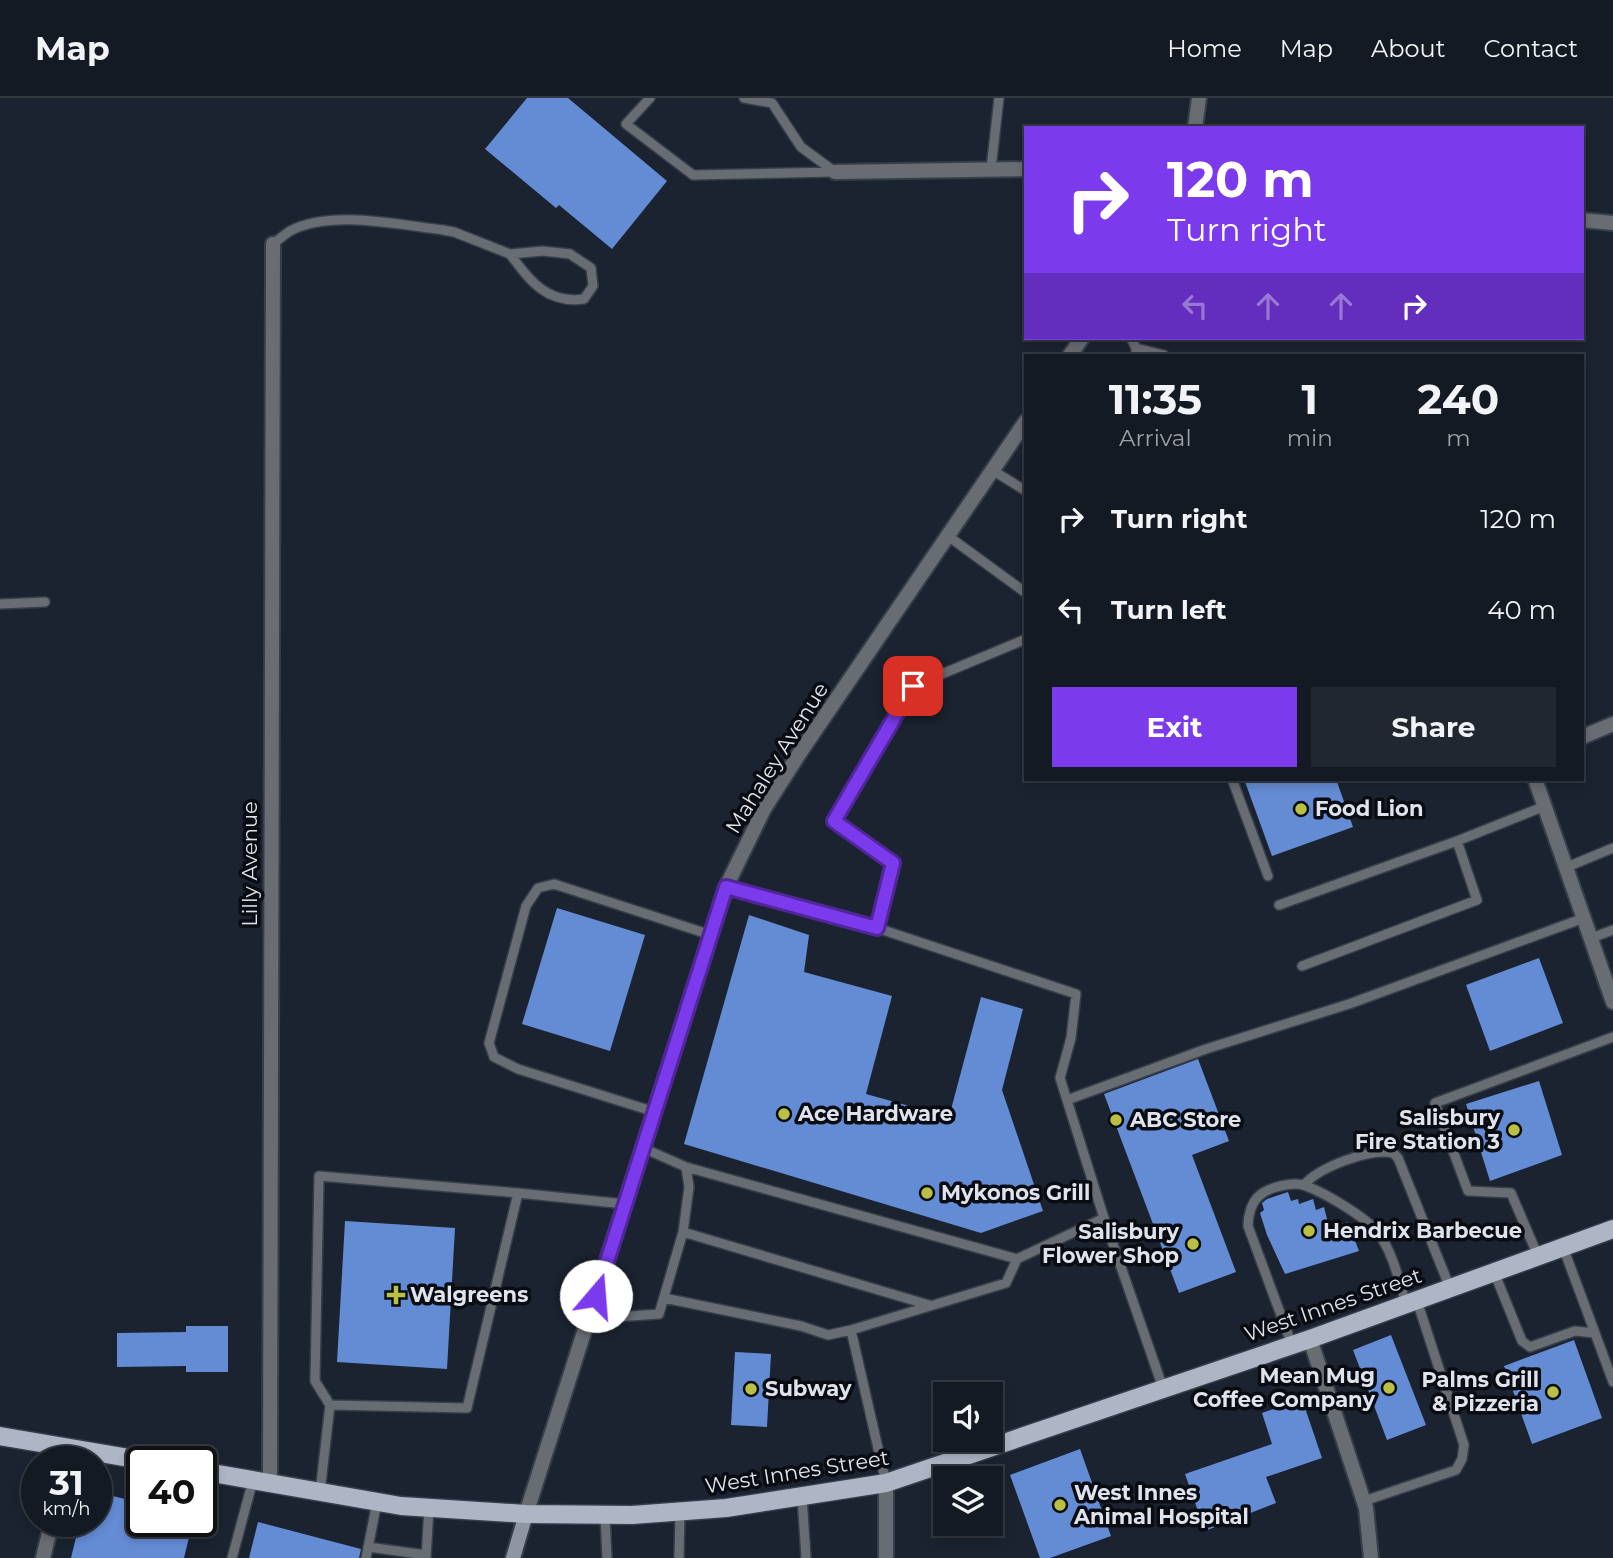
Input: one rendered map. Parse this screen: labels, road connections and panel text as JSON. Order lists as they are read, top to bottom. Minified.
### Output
{"streets":{"main road":["West Innes Street"],"street":["Mahaley Avenue","Lilly Avenue"]},"crossings":[["Mahaley Avenue","West Innes Street"],["Lilly Avenue","West Innes Street"]],"places":{"other":["Food Lion","Ace Hardware","ABC Store","Salisbury Fire Station 3","Mykonos Grill","Hendrix Barbecue","Salisbury Flower Shop","Mean Mug Coffee Company","Subway","Palms Grill & Pizzeria","West Innes Animal Hospital"],"health":["Walgreens"]},"page":{"header":"Map","nav":["Home","Map","About","Contact"],"turn":["120 m","Turn right"],"eta":["11:35","Arrival","1","min","240","m"],"list":[{"name":"Turn right","value":"120 m"},{"name":"Turn left","value":"40 m"}],"buttons":["Exit","Share"],"speed":"31 km/h","limit":"40"}}
